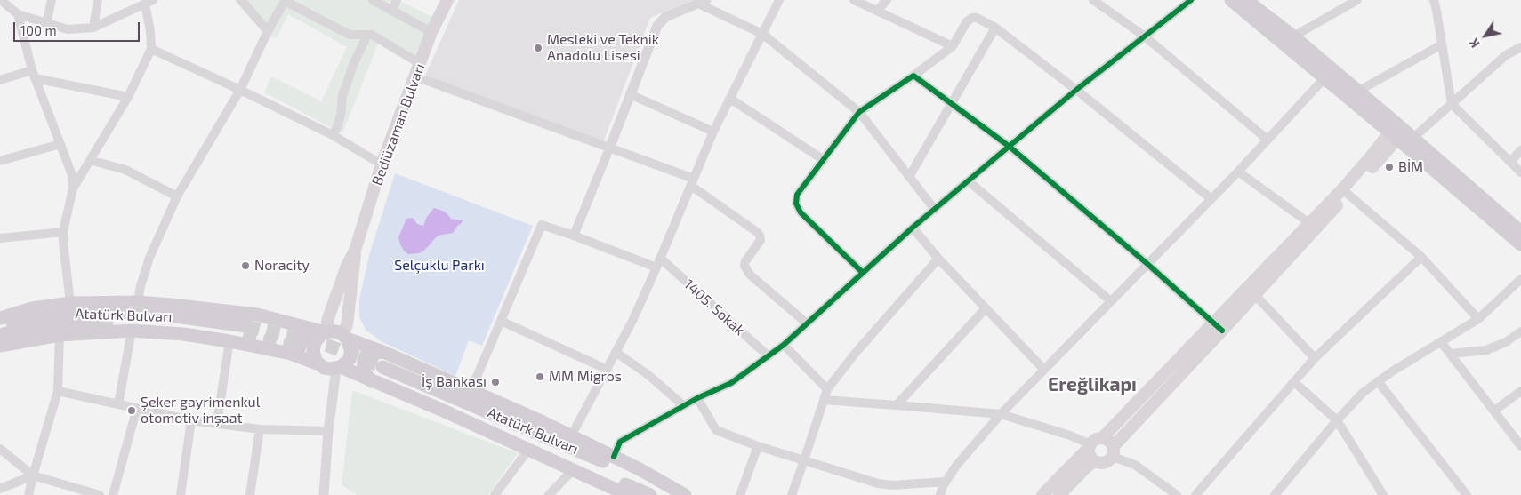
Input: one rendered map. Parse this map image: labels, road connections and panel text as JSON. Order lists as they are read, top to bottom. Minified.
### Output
{"streets":{"main road":["Bediüzaman Bulvarı","Atatürk Bulvarı"],"street":["1405. Sokak"]},"districts":["Ereğlikapı"],"parks":["Selçuklu Parkı"],"places":["Mesleki ve Teknik Anadolu Lisesi","BİM","Noracity","MM Migros","İş Bankası","Şeker gayrimenkul otomotiv inşaat"],"scale_bar":"100 m","north":"bottom left"}
